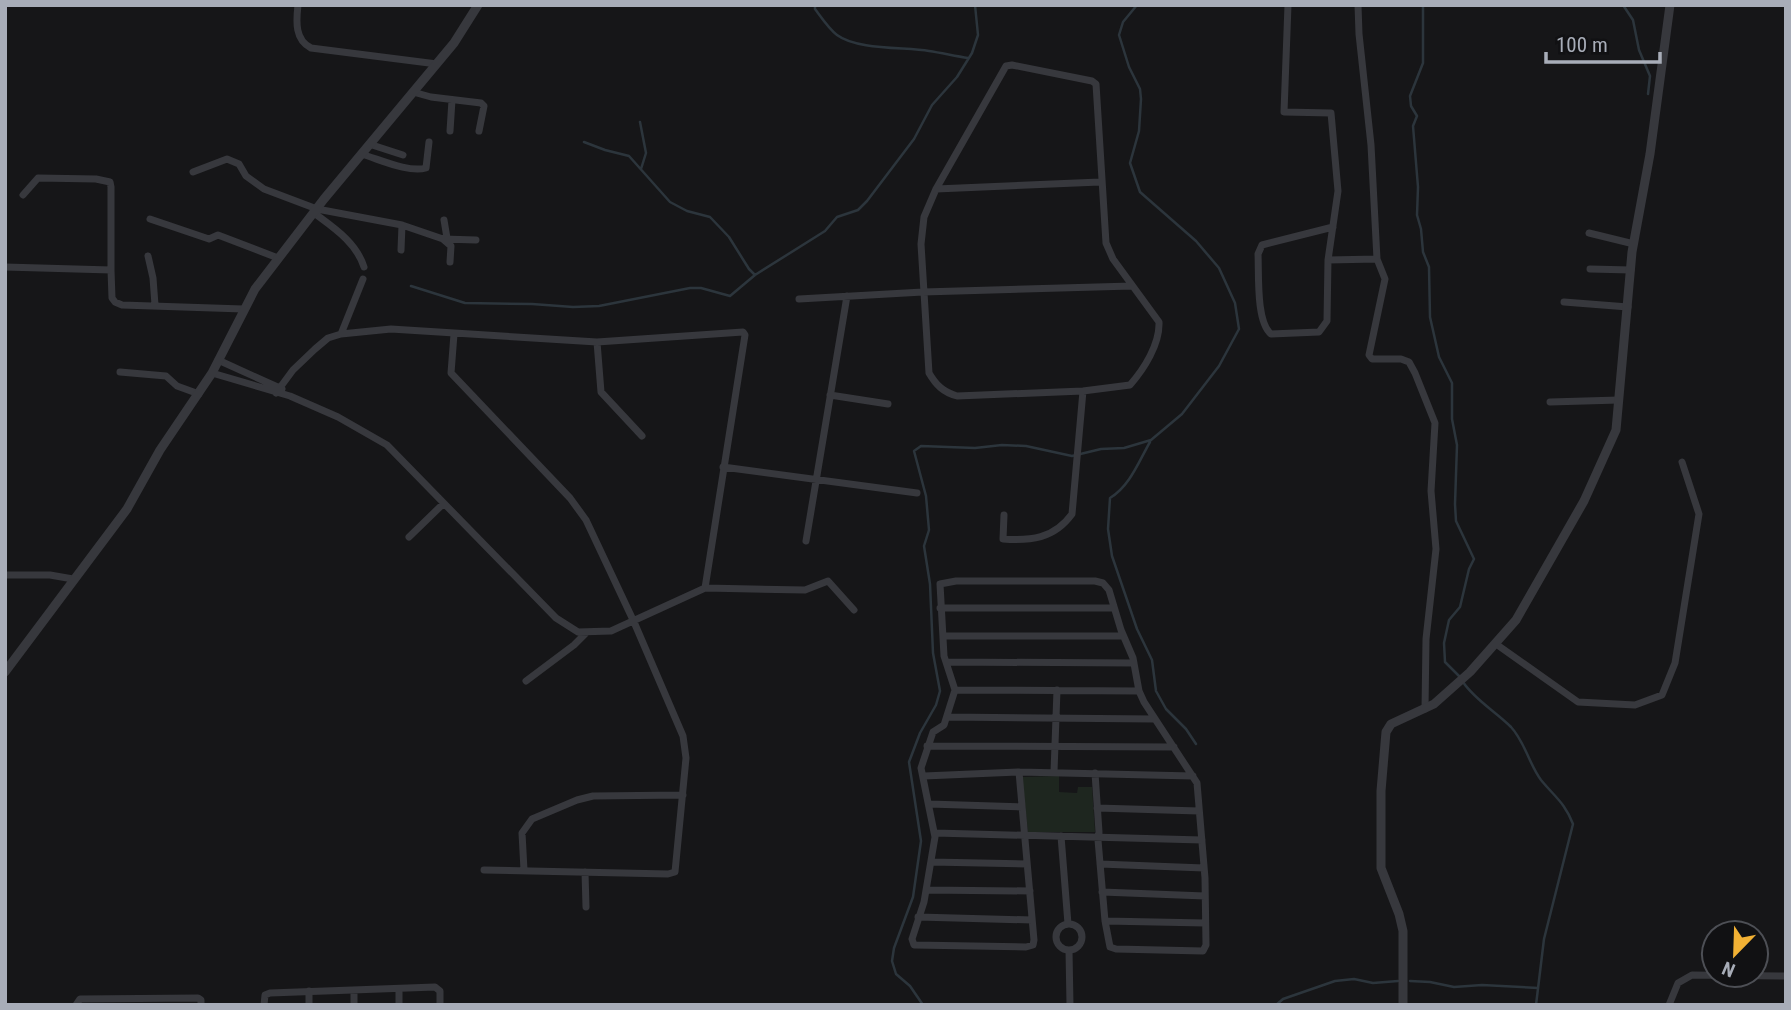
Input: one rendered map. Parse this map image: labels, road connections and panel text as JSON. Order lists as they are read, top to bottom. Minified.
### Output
{"scale_bar":"100 m","north":"bottom left"}
